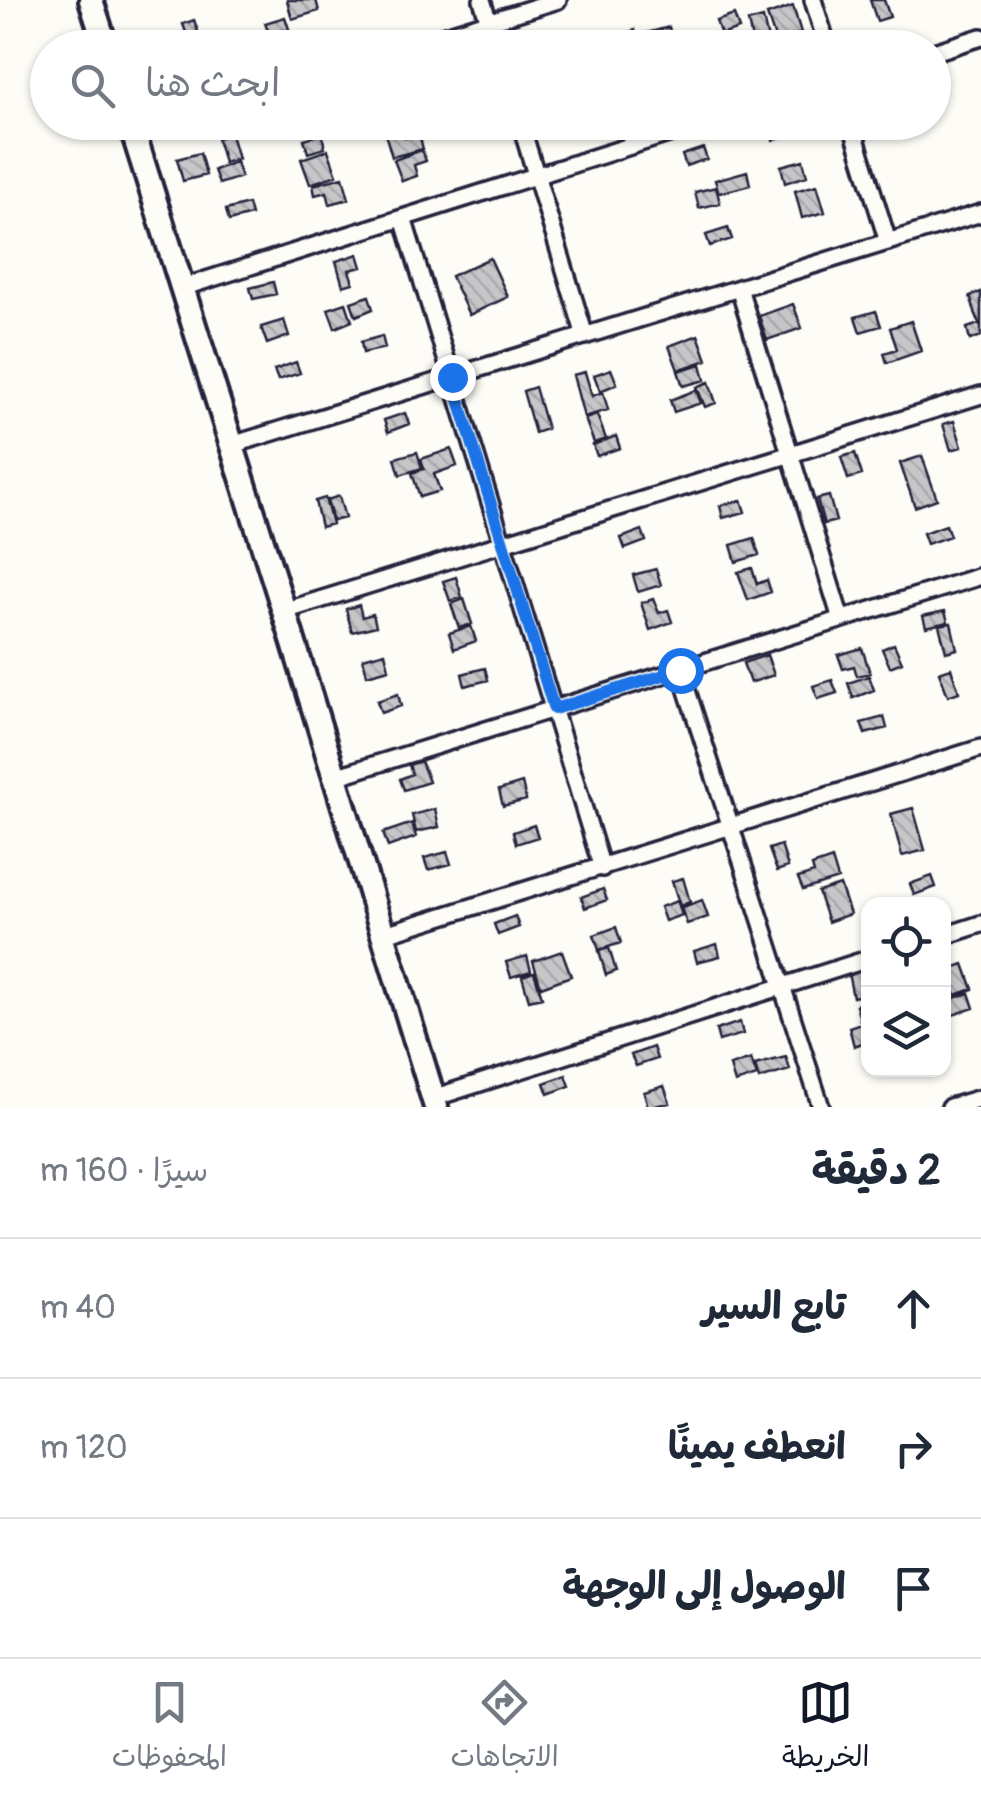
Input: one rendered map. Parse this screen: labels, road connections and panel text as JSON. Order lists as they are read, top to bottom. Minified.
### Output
{"page":{"search":"ابحث هنا","heading":["2 دقيقة","سيرًا · 160 m"],"list":[["تابع السير","40 m"],["انعطف يمينًا","120 m"],"الوصول إلى الوجهة"],"nav":["الخريطة","الاتجاهات","المحفوظات"]}}
